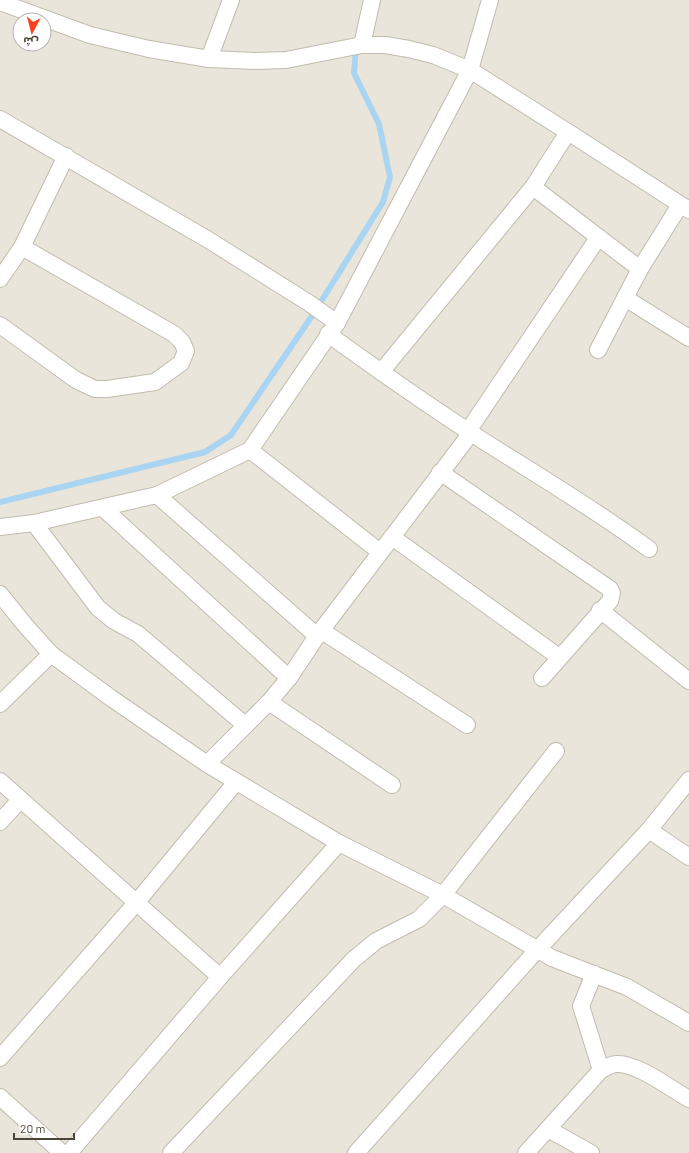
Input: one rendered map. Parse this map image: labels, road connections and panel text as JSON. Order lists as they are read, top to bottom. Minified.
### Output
{"scale_bar":"20 m","north":"bottom"}
